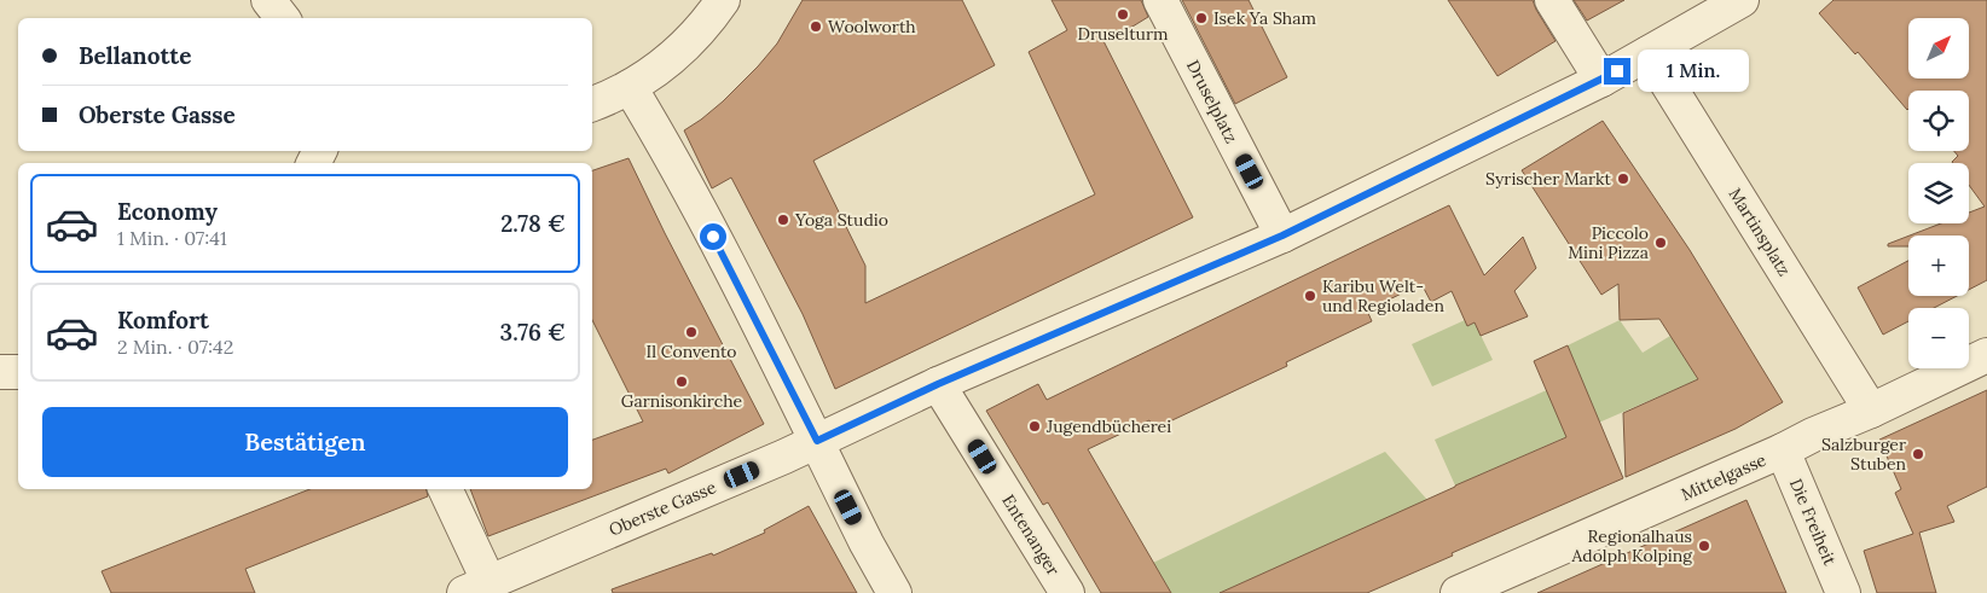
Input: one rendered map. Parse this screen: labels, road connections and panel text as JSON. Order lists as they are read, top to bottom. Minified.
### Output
{"streets":{"street":["Druselplatz","Martinsplatz","Mittelgasse","Oberste Gasse","Die Freiheit","Entenanger"]},"crossings":[["Druselplatz","Oberste Gasse"],["Martinsplatz","Mittelgasse"],["Martinsplatz","Oberste Gasse"],["Mittelgasse","Die Freiheit"],["Oberste Gasse","Entenanger"]],"places":["Druselturm","Isek Ya Sham","Woolworth","Syrischer Markt","Yoga Studio","Piccolo Mini Pizza","Karibu Welt- und Regioladen","Il Convento","Garnisonkirche","Jugendbücherei","Salzburger Stuben","Regionalhaus Adolph Kolping"],"north":"top right","page":{"map_buttons":["+","−"],"banner":["Bellanotte","Oberste Gasse"],"bubble":"1 Min.","list":[{"name":"Economy","note":"1 Min. · 07:41","value":"2.78 €"},{"name":"Komfort","note":"2 Min. · 07:42","value":"3.76 €"}],"buttons":"Bestätigen"}}
